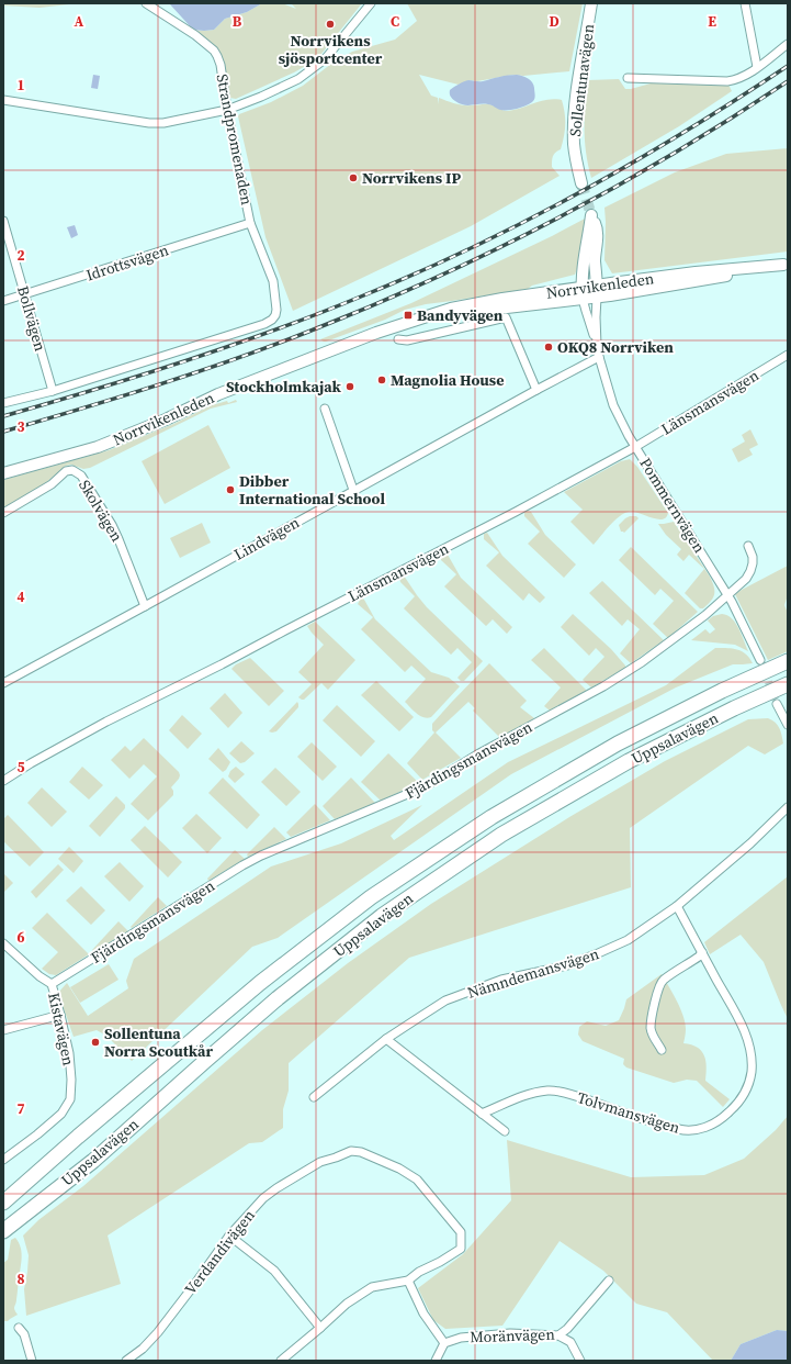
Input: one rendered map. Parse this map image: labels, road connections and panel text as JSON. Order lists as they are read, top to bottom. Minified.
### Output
{"streets":{"highway":["Uppsalavägen"],"main road":["Sollentunavägen","Norrvikenleden"],"street":["Strandpromenaden","Idrottsvägen","Bollvägen","Länsmansvägen","Pommernvägen","Skolvägen","Lindvägen","Fjärdingsmansvägen","Nämndemansvägen","Kistavägen","Tolvmansvägen","Verdandivägen","Moränvägen"]},"crossings":[["Strandpromenaden","Idrottsvägen"],["Strandpromenaden","Bollvägen"],["Idrottsvägen","Bollvägen"],["Norrvikenleden","Pommernvägen"],["Länsmansvägen","Pommernvägen"],["Pommernvägen","Lindvägen"],["Pommernvägen","Fjärdingsmansvägen"],["Skolvägen","Lindvägen"],["Fjärdingsmansvägen","Kistavägen"],["Nämndemansvägen","Tolvmansvägen"]],"places":{"other":["Norrvikens sjösportcenter","Norrvikens IP","OKQ8 Norrviken","Magnolia House","Stockholmkajak","Dibber International School","Sollentuna Norra Scoutkår"],"transit":["Bandyvägen"]},"grid":{"columns":["A","B","C","D","E"],"rows":["1","2","3","4","5","6","7","8"]}}
